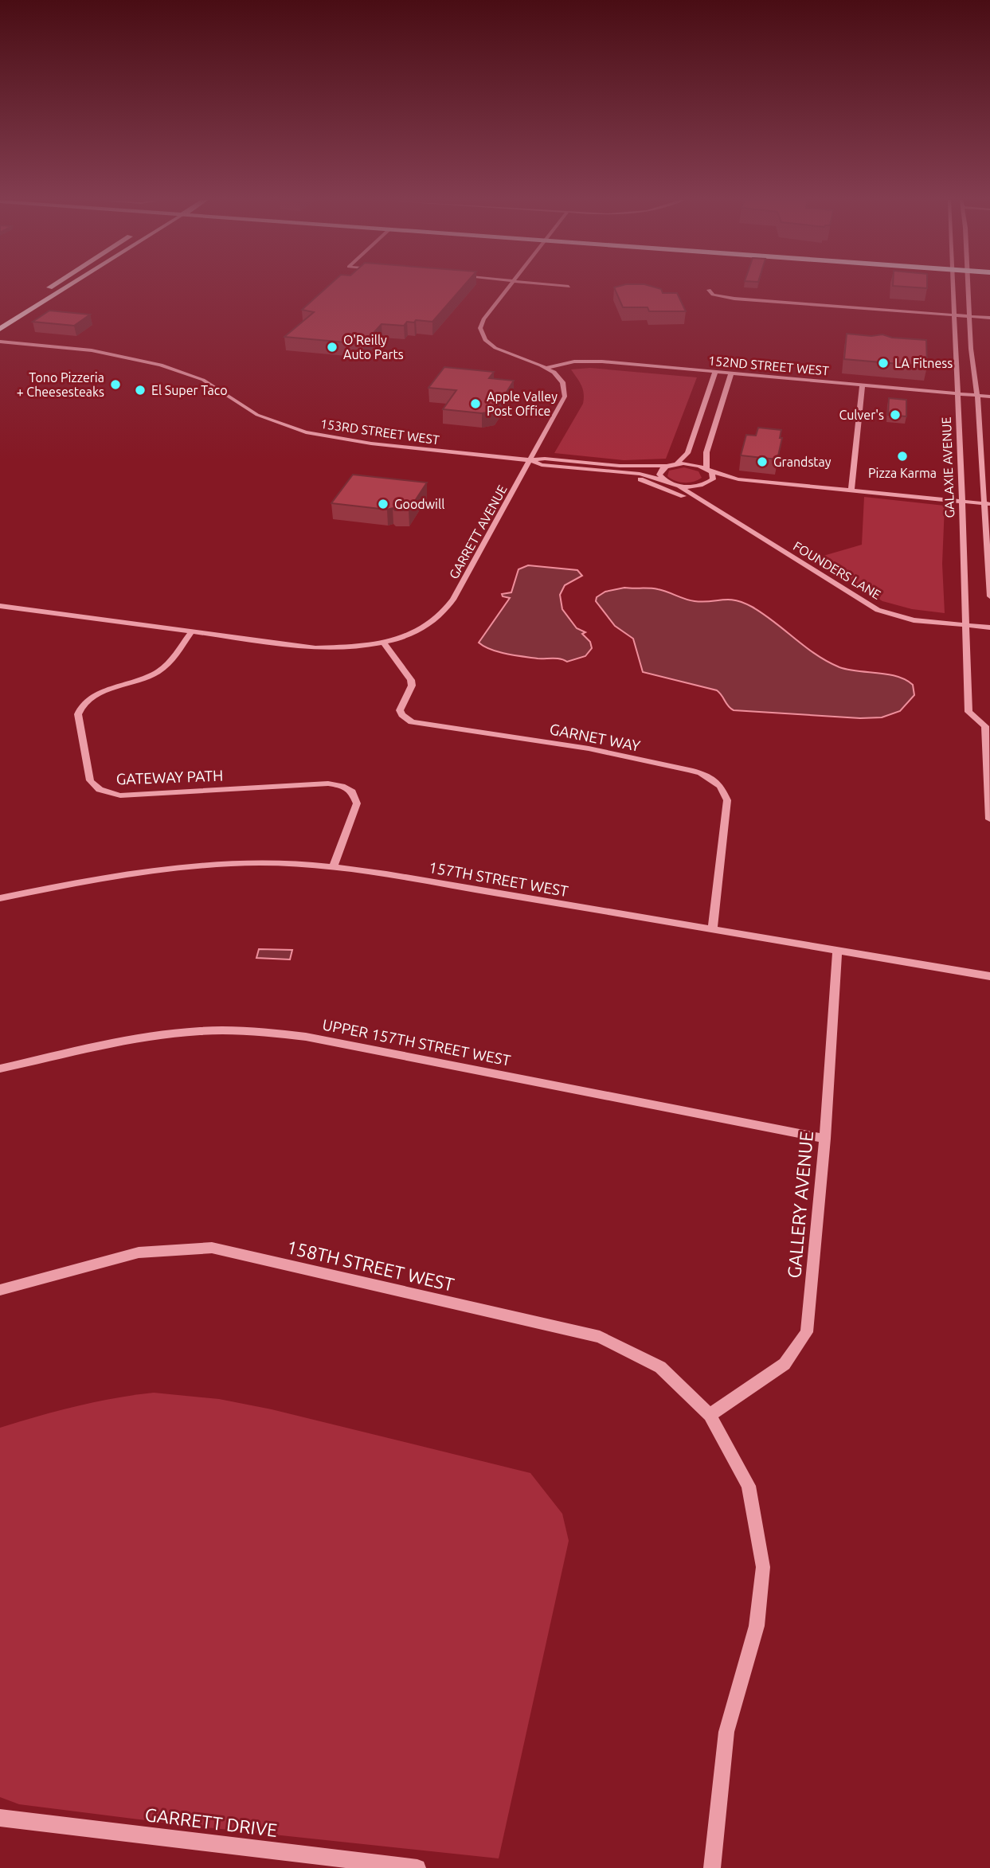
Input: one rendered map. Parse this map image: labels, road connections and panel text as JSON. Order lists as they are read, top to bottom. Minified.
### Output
{"streets":{"street":["152ND STREET WEST","153RD STREET WEST","GALAXIE AVENUE","GARRETT AVENUE","FOUNDERS LANE","GARNET WAY","GATEWAY PATH","157TH STREET WEST","UPPER 157TH STREET WEST","GALLERY AVENUE","158TH STREET WEST","GARRETT DRIVE"]},"crossings":[["152ND STREET WEST","GALAXIE AVENUE"],["152ND STREET WEST","GARRETT AVENUE"],["153RD STREET WEST","GARRETT AVENUE"],["153RD STREET WEST","FOUNDERS LANE"],["GALAXIE AVENUE","FOUNDERS LANE"],["GARRETT AVENUE","GARNET WAY"],["GARRETT AVENUE","GATEWAY PATH"],["GARNET WAY","157TH STREET WEST"],["GATEWAY PATH","157TH STREET WEST"],["157TH STREET WEST","GALLERY AVENUE"],["UPPER 157TH STREET WEST","GALLERY AVENUE"],["GALLERY AVENUE","158TH STREET WEST"]],"places":["O'Reilly Auto Parts","LA Fitness","Tono Pizzeria + Cheesesteaks","El Super Taco","Apple Valley Post Office","Culver's","Pizza Karma","Grandstay","Goodwill"]}
